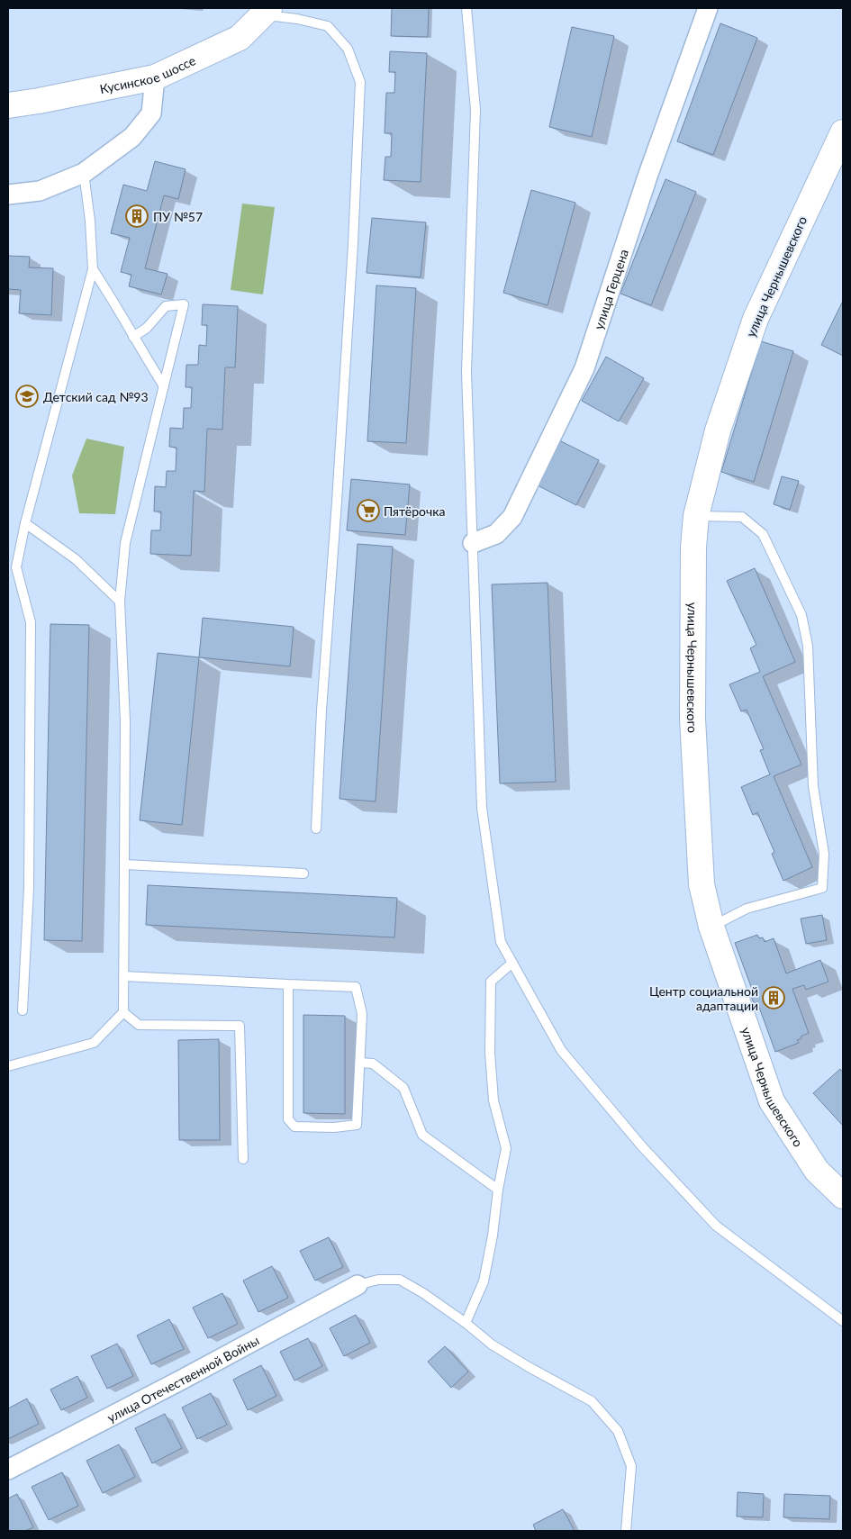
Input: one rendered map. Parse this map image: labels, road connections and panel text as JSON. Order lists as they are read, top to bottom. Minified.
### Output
{"streets":{"main road":["Кусинское шоссе","улица Чернышевского"],"street":["улица Герцена","улица Отечественной Войны"]},"places":{"building":["ПУ №57","Центр социальной адаптации"],"school or university":["Детский сад №93"],"supermarket":["Пятёрочка"]}}
